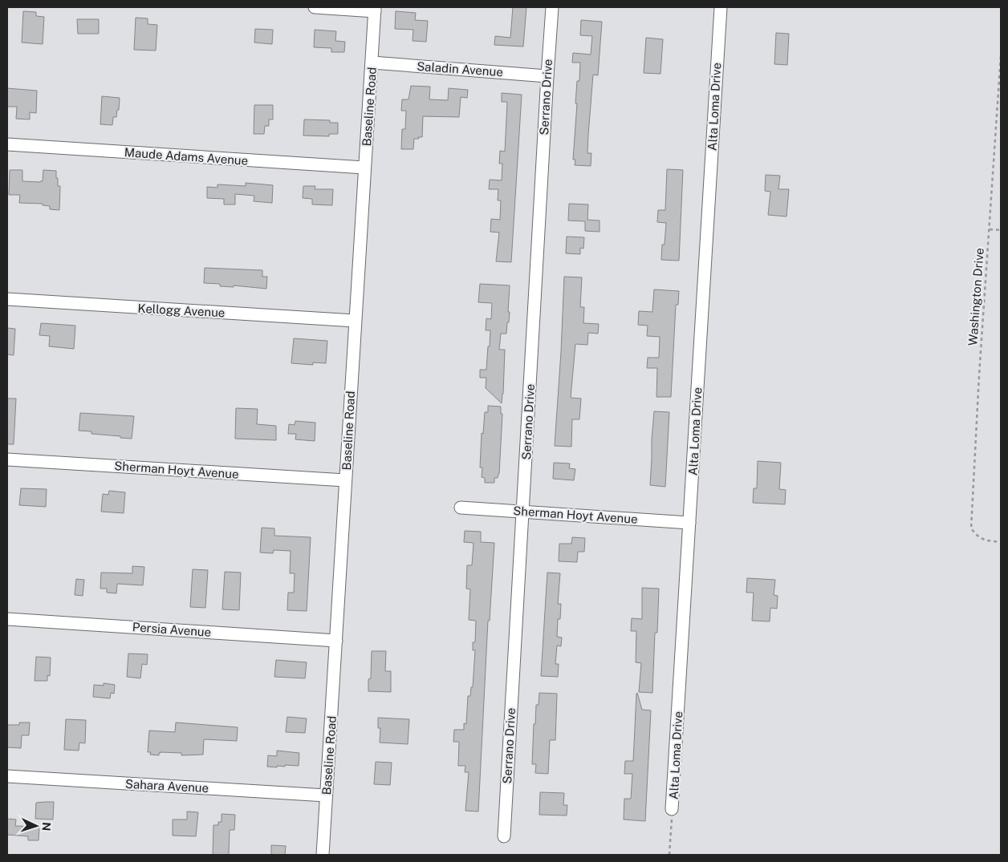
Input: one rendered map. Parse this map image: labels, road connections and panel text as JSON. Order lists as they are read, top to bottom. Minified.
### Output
{"streets":{"street":["Saladin Avenue","Serrano Drive","Baseline Road","Alta Loma Drive","Maude Adams Avenue","Kellogg Avenue","Sherman Hoyt Avenue","Persia Avenue","Sahara Avenue"],"path":["Washington Drive"]},"crossings":[["Saladin Avenue","Serrano Drive"],["Saladin Avenue","Baseline Road"],["Serrano Drive","Sherman Hoyt Avenue"],["Baseline Road","Maude Adams Avenue"],["Baseline Road","Kellogg Avenue"],["Baseline Road","Sherman Hoyt Avenue"],["Baseline Road","Persia Avenue"],["Baseline Road","Sahara Avenue"],["Alta Loma Drive","Sherman Hoyt Avenue"]],"north":"right"}
